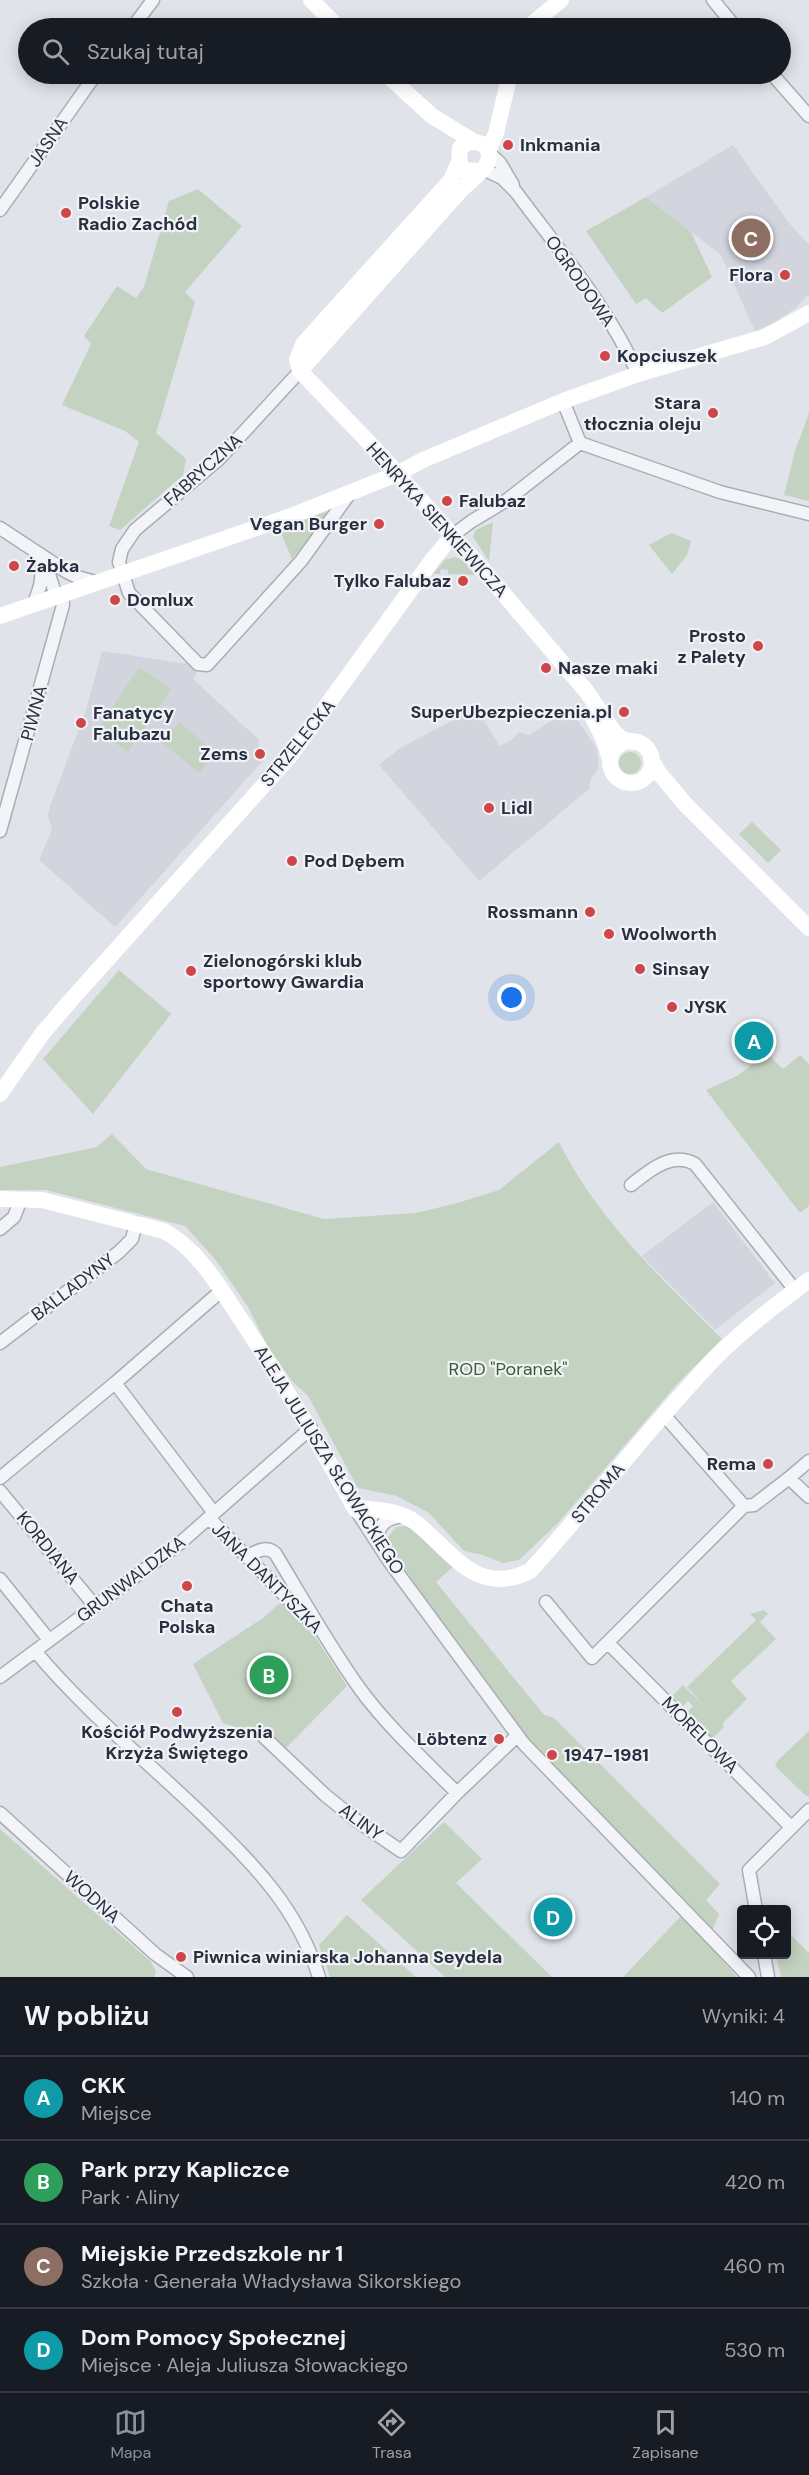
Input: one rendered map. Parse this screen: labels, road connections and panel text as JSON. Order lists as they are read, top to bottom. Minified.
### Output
{"streets":{"street":["JASNA","OGRODOWA","FABRYCZNA","HENRYKA SIENKIEWICZA","PIWNA","STRZELECKA","BALLADYNY","ALEJA JULIUSZA SŁOWACKIEGO","STROMA","KORDIANA","JANA DANTYSZKA","GRUNWALDZKA","MORELOWA","ALINY","WODNA"]},"crossings":[["OGRODOWA","FABRYCZNA"],["FABRYCZNA","HENRYKA SIENKIEWICZA"],["HENRYKA SIENKIEWICZA","STRZELECKA"],["BALLADYNY","ALEJA JULIUSZA SŁOWACKIEGO"],["ALEJA JULIUSZA SŁOWACKIEGO","STROMA"],["ALEJA JULIUSZA SŁOWACKIEGO","GRUNWALDZKA"],["KORDIANA","GRUNWALDZKA"],["JANA DANTYSZKA","GRUNWALDZKA"],["JANA DANTYSZKA","ALINY"]],"parks":["ROD \"Poranek\""],"places":["Inkmania","Polskie Radio Zachód","Flora","Kopciuszek","Stara tłocznia oleju","Falubaz","Vegan Burger","Żabka","Tylko Falubaz","Domlux","Prosto z Palety","Nasze maki","SuperUbezpieczenia.pl","Fanatycy Falubazu","Zems","Lidl","Pod Dębem","Rossmann","Woolworth","Sinsay","Zielonogórski klub sportowy Gwardia","JYSK","Rema","Chata Polska","Kościół Podwyższenia Krzyża Świętego","Löbtenz","1947-1981","Piwnica winiarska Johanna Seydela"],"page":{"search":"Szukaj tutaj","pins":["C","A","B","D"],"heading":["W pobliżu","Wyniki: 4"],"list":[{"mark":"A","name":"CKK","note":"Miejsce","value":"140 m"},{"mark":"B","name":"Park przy Kapliczce","note":"Park · Aliny","value":"420 m"},{"mark":"C","name":"Miejskie Przedszkole nr 1","note":"Szkoła · Generała Władysława Sikorskiego","value":"460 m"},{"mark":"D","name":"Dom Pomocy Społecznej","note":"Miejsce · Aleja Juliusza Słowackiego","value":"530 m"}],"nav":["Mapa","Trasa","Zapisane"]}}
